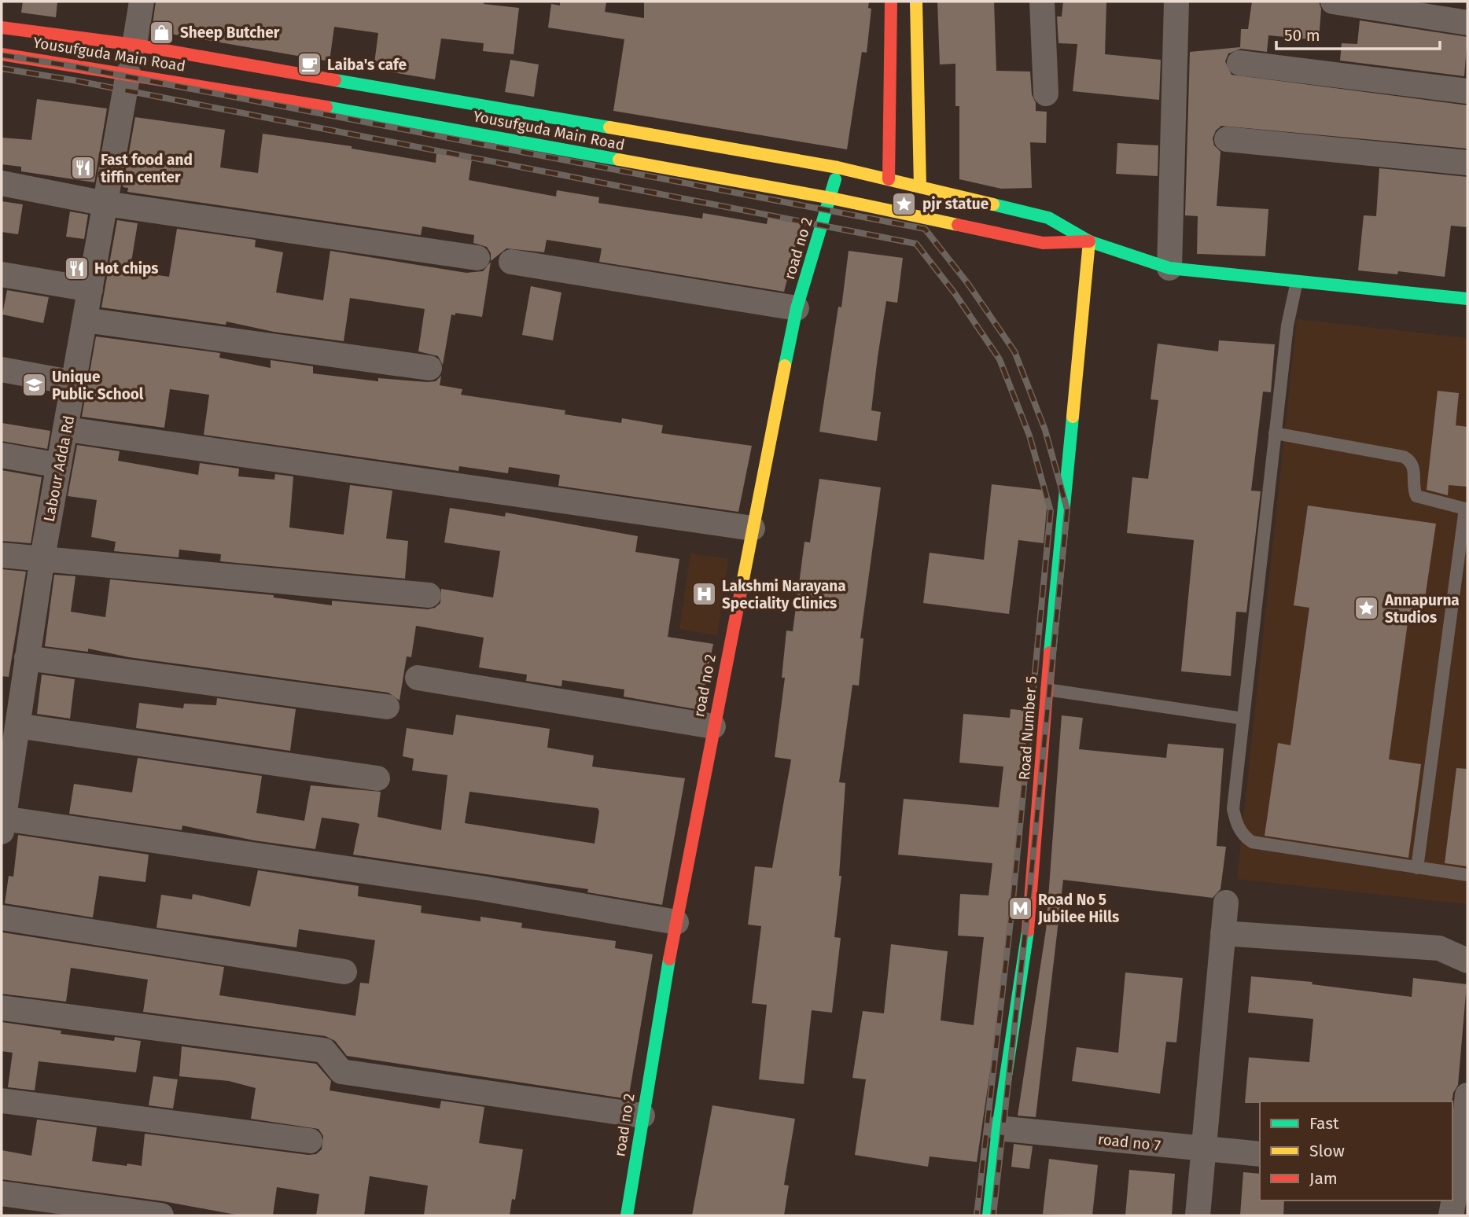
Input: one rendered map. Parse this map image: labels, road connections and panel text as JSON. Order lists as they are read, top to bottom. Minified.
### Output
{"streets":{"main road":["Yousufguda Main Road","road no 2","Road Number 5"],"street":["Labour Adda Rd","road no 7"]},"crossings":[["Yousufguda Main Road","road no 2"],["Yousufguda Main Road","Labour Adda Rd"],["Yousufguda Main Road","Road Number 5"],["Road Number 5","road no 7"]],"places":{"shop":["Sheep Butcher"],"cafe":["Laiba's cafe"],"restaurant":["Fast food and tiffin center","Hot chips"],"place":["pjr statue","Annapurna Studios"],"school or university":["Unique Public School"],"hospital":["Lakshmi Narayana Speciality Clinics"],"metro station":["Road No 5 Jubilee Hills"]},"legend":["Fast","Slow","Jam"],"scale_bar":"50 m"}
